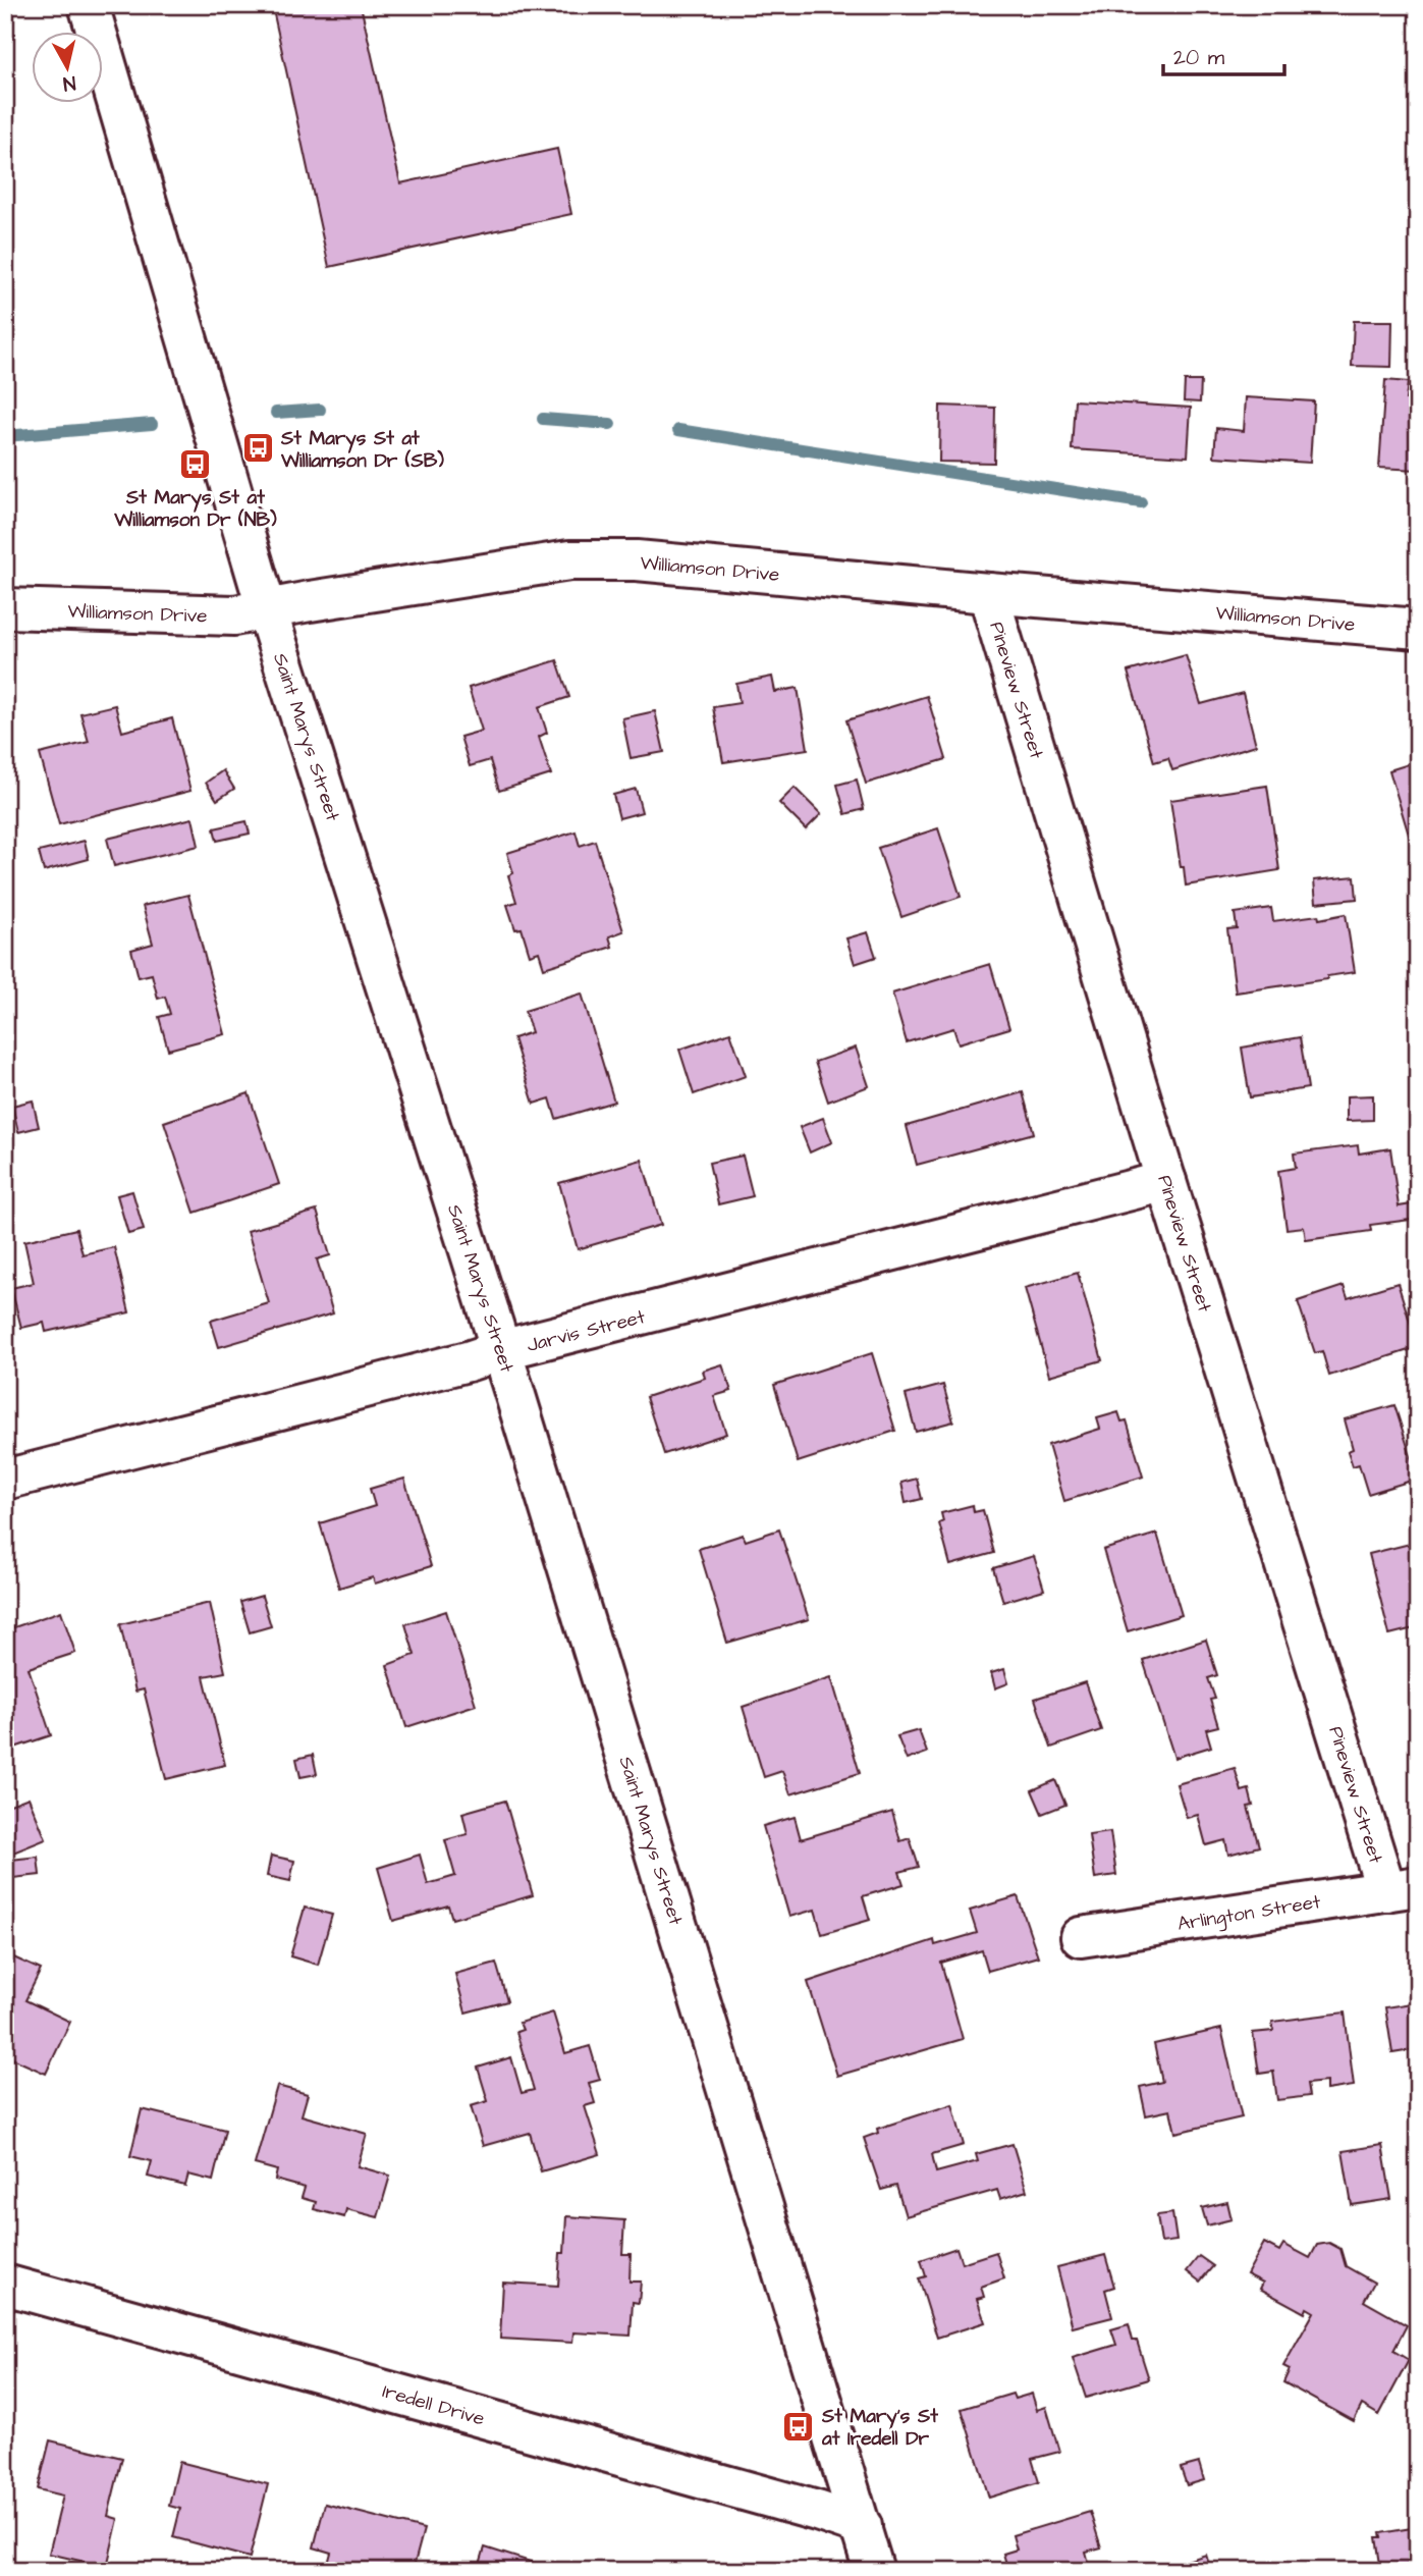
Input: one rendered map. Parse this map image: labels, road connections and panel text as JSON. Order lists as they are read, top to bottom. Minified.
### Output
{"streets":{"street":["Williamson Drive","Pineview Street","Saint Marys Street","Jarvis Street","Arlington Street","Iredell Drive"]},"crossings":[["Williamson Drive","Pineview Street"],["Williamson Drive","Saint Marys Street"],["Pineview Street","Jarvis Street"],["Pineview Street","Arlington Street"],["Saint Marys Street","Jarvis Street"],["Saint Marys Street","Iredell Drive"]],"places":{"bus stop":["St Marys St at Williamson Dr (SB)","St Marys St at Williamson Dr (NB)","St Mary's St at Iredell Dr"]},"scale_bar":"20 m","north":"bottom"}
